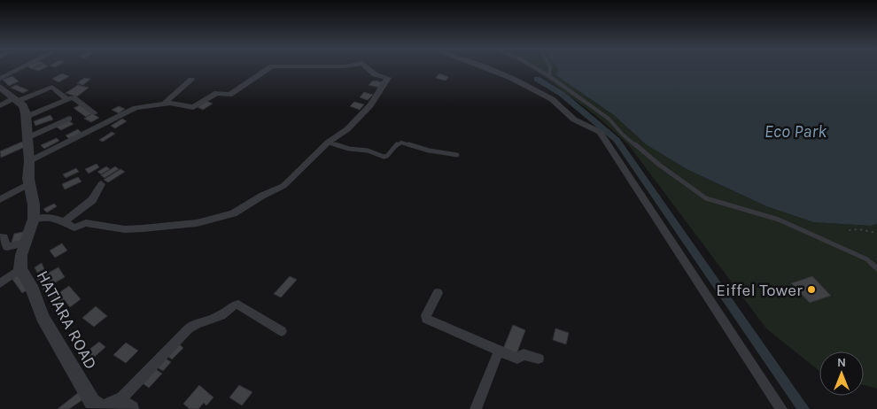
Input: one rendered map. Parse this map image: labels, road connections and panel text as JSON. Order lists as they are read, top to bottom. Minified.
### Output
{"streets":{"street":["HATIARA ROAD"]},"water":["Eco Park"],"places":["Eiffel Tower"],"north":"top"}
